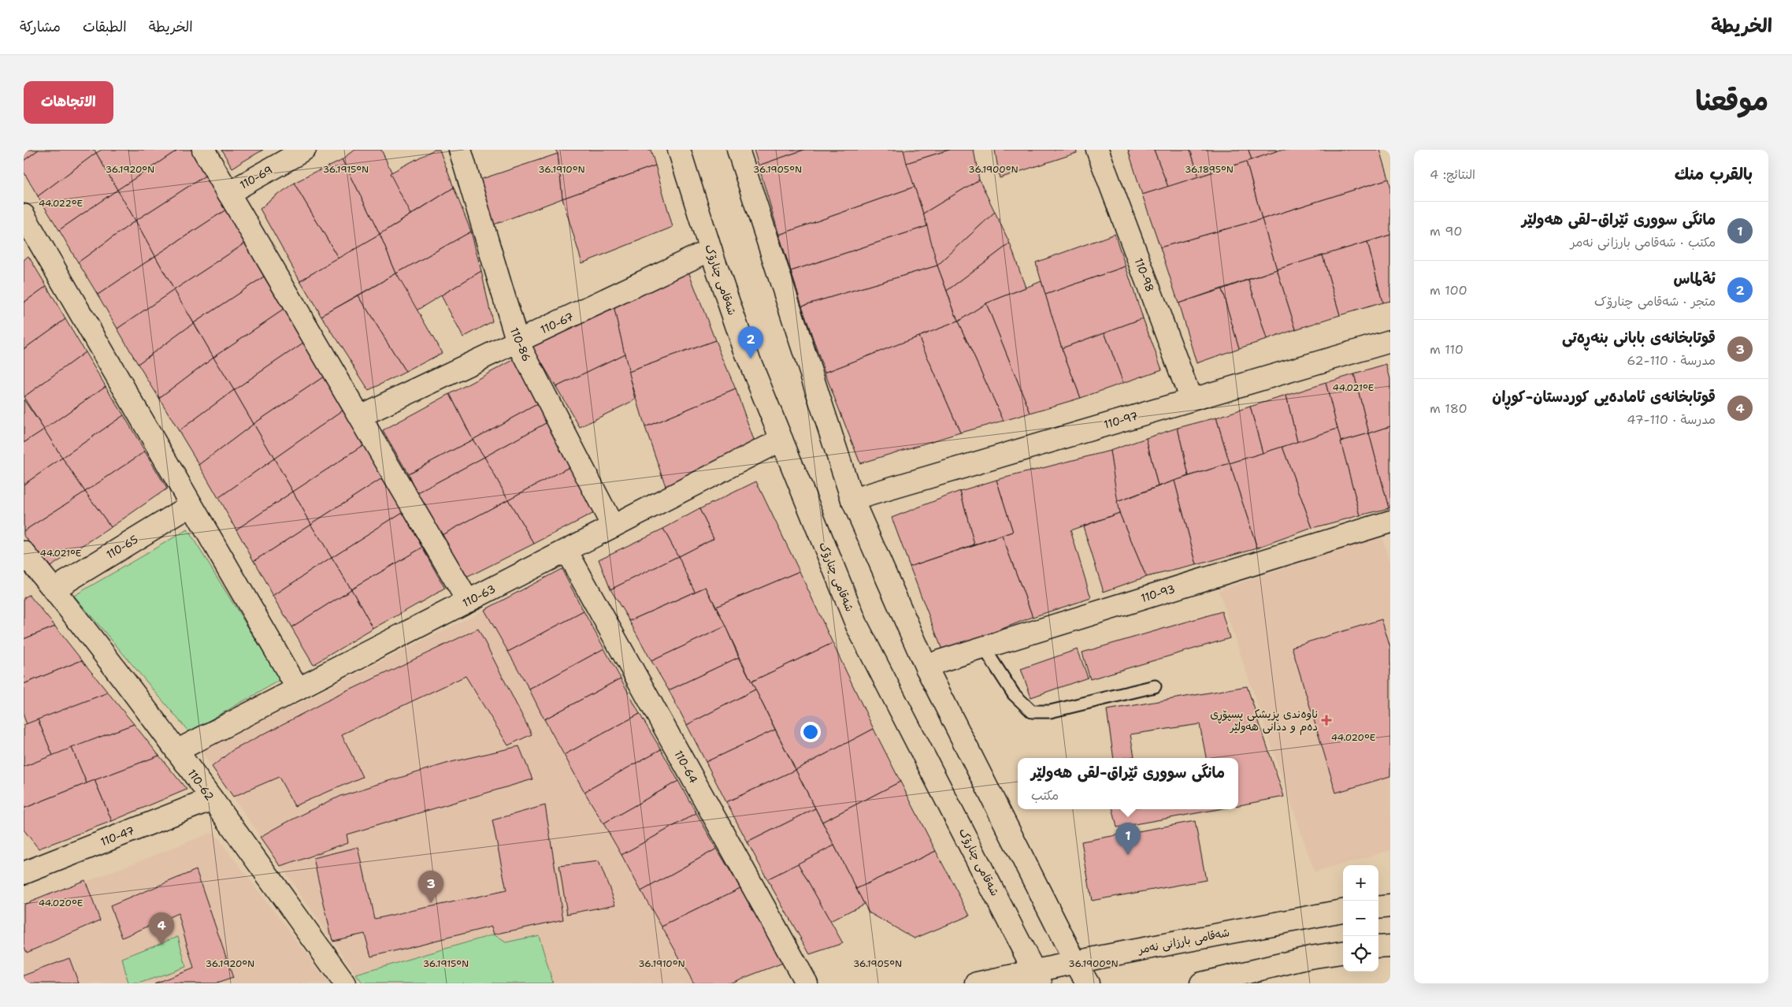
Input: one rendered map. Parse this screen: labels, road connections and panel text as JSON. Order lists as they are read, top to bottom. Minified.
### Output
{"streets":{"street":["110-69","110-98","شەقامی چنارۆک","110-67","110-86","110-97","110-65","110-93","110-63","110-64","110-62","110-47","شەقامی بارزانی نەمر"]},"crossings":[["110-98","110-97"],["شەقامی چنارۆک","110-67"],["شەقامی چنارۆک","110-63"],["شەقامی چنارۆک","شەقامی بارزانی نەمر"],["110-67","110-86"],["110-86","110-63"],["110-65","110-62"],["110-63","110-64"],["110-63","110-62"],["110-62","110-47"]],"places":{"health":["ناوەندی پزیشکی پسپۆڕی دەم و ددانی هەولێر"]},"page":{"header":"الخريطة","nav":["الخريطة","الطبقات","مشاركة"],"title":"موقعنا","buttons":"الاتجاهات","heading":["بالقرب منك","النتائج: 4"],"list":[{"mark":"1","name":"مانگی سووری ئێراق-لقی هەولێر","note":"مكتب · شەقامی بارزانی نەمر","value":"90 m"},{"mark":"2","name":"ئةلماس","note":"متجر · شەقامی چنارۆک","value":"100 m"},{"mark":"3","name":"قوتابخانەی بابانی بنەڕەتی","note":"مدرسة · 110-62","value":"110 m"},{"mark":"4","name":"قوتابخانەی ئامادەیی کوردستان-کوڕان","note":"مدرسة · 110-47","value":"180 m"}],"pins":["2","1","3","4"],"popup":["مانگی سووری ئێراق-لقی هەولێر","مكتب"],"map_buttons":["+","−"]},"coordinates":["36.1920°N","36.1915°N","36.1910°N","36.1905°N","36.1900°N","36.1895°N","44.022°E","44.021°E","44.020°E"]}
